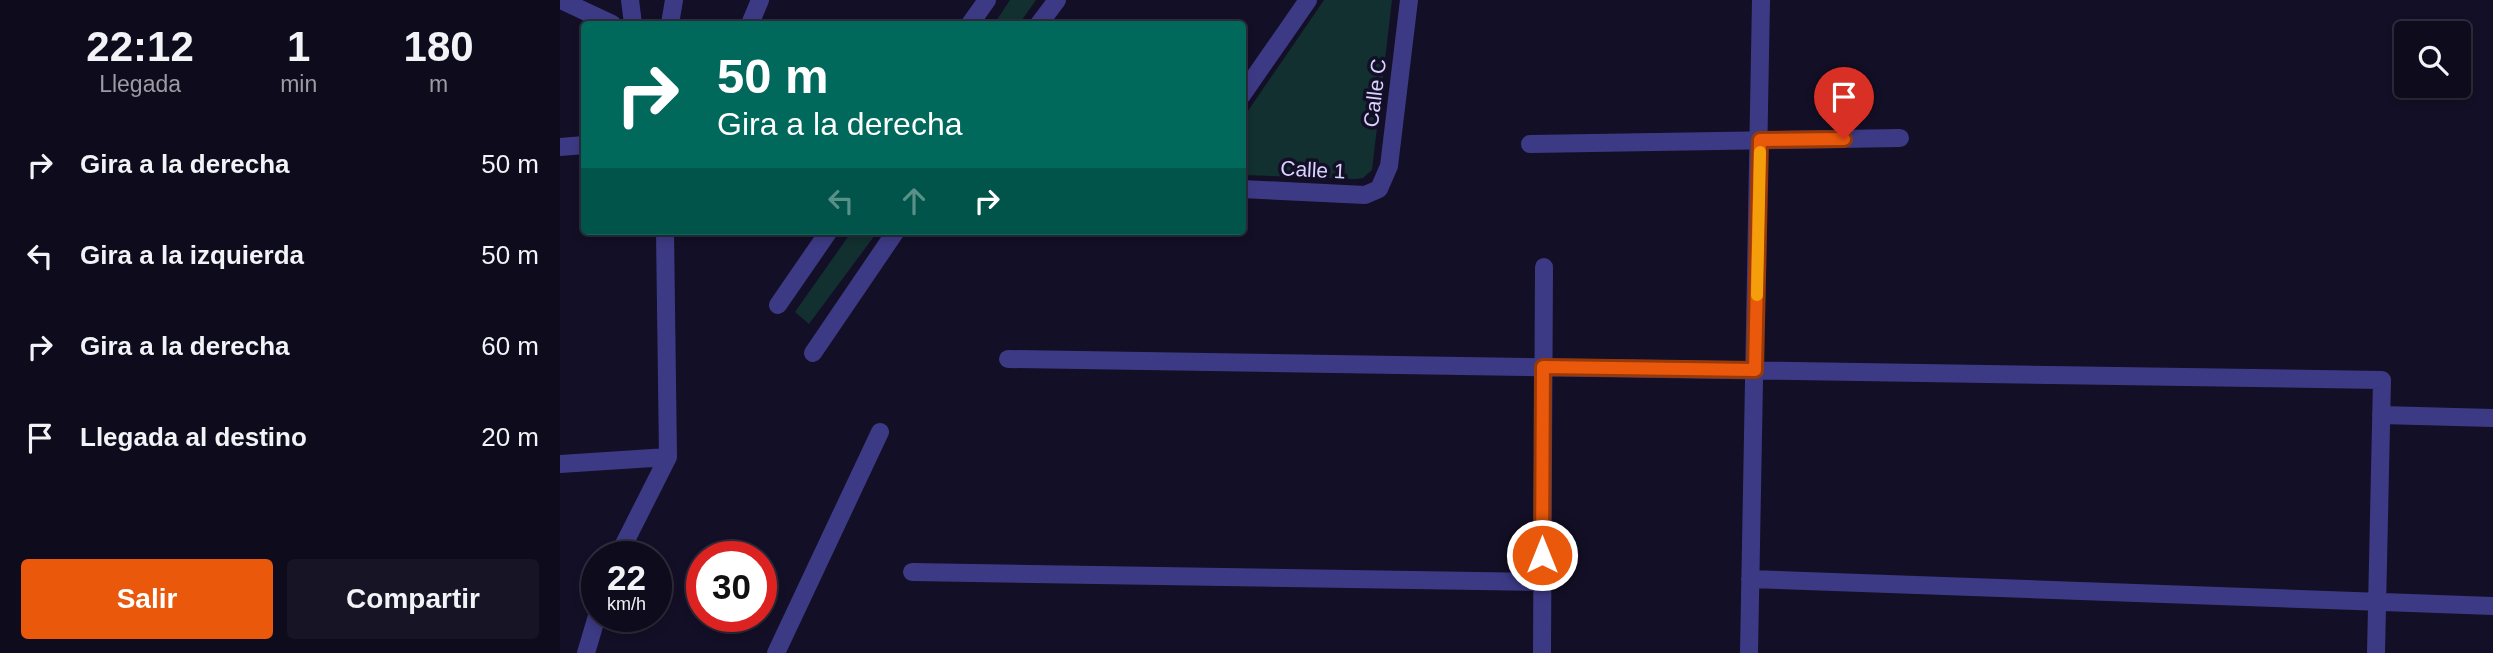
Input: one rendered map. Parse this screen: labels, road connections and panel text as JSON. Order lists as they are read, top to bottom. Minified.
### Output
{"streets":{"street":["Calle C","Calle 1"]},"crossings":[["Calle C","Calle 1"]],"page":{"eta":["22:12","Llegada","1","min","180","m"],"turn":["50 m","Gira a la derecha"],"list":[{"name":"Gira a la derecha","value":"50 m"},{"name":"Gira a la izquierda","value":"50 m"},{"name":"Gira a la derecha","value":"60 m"},{"name":"Llegada al destino","value":"20 m"}],"speed":"22 km/h","limit":"30","buttons":["Salir","Compartir"]}}
